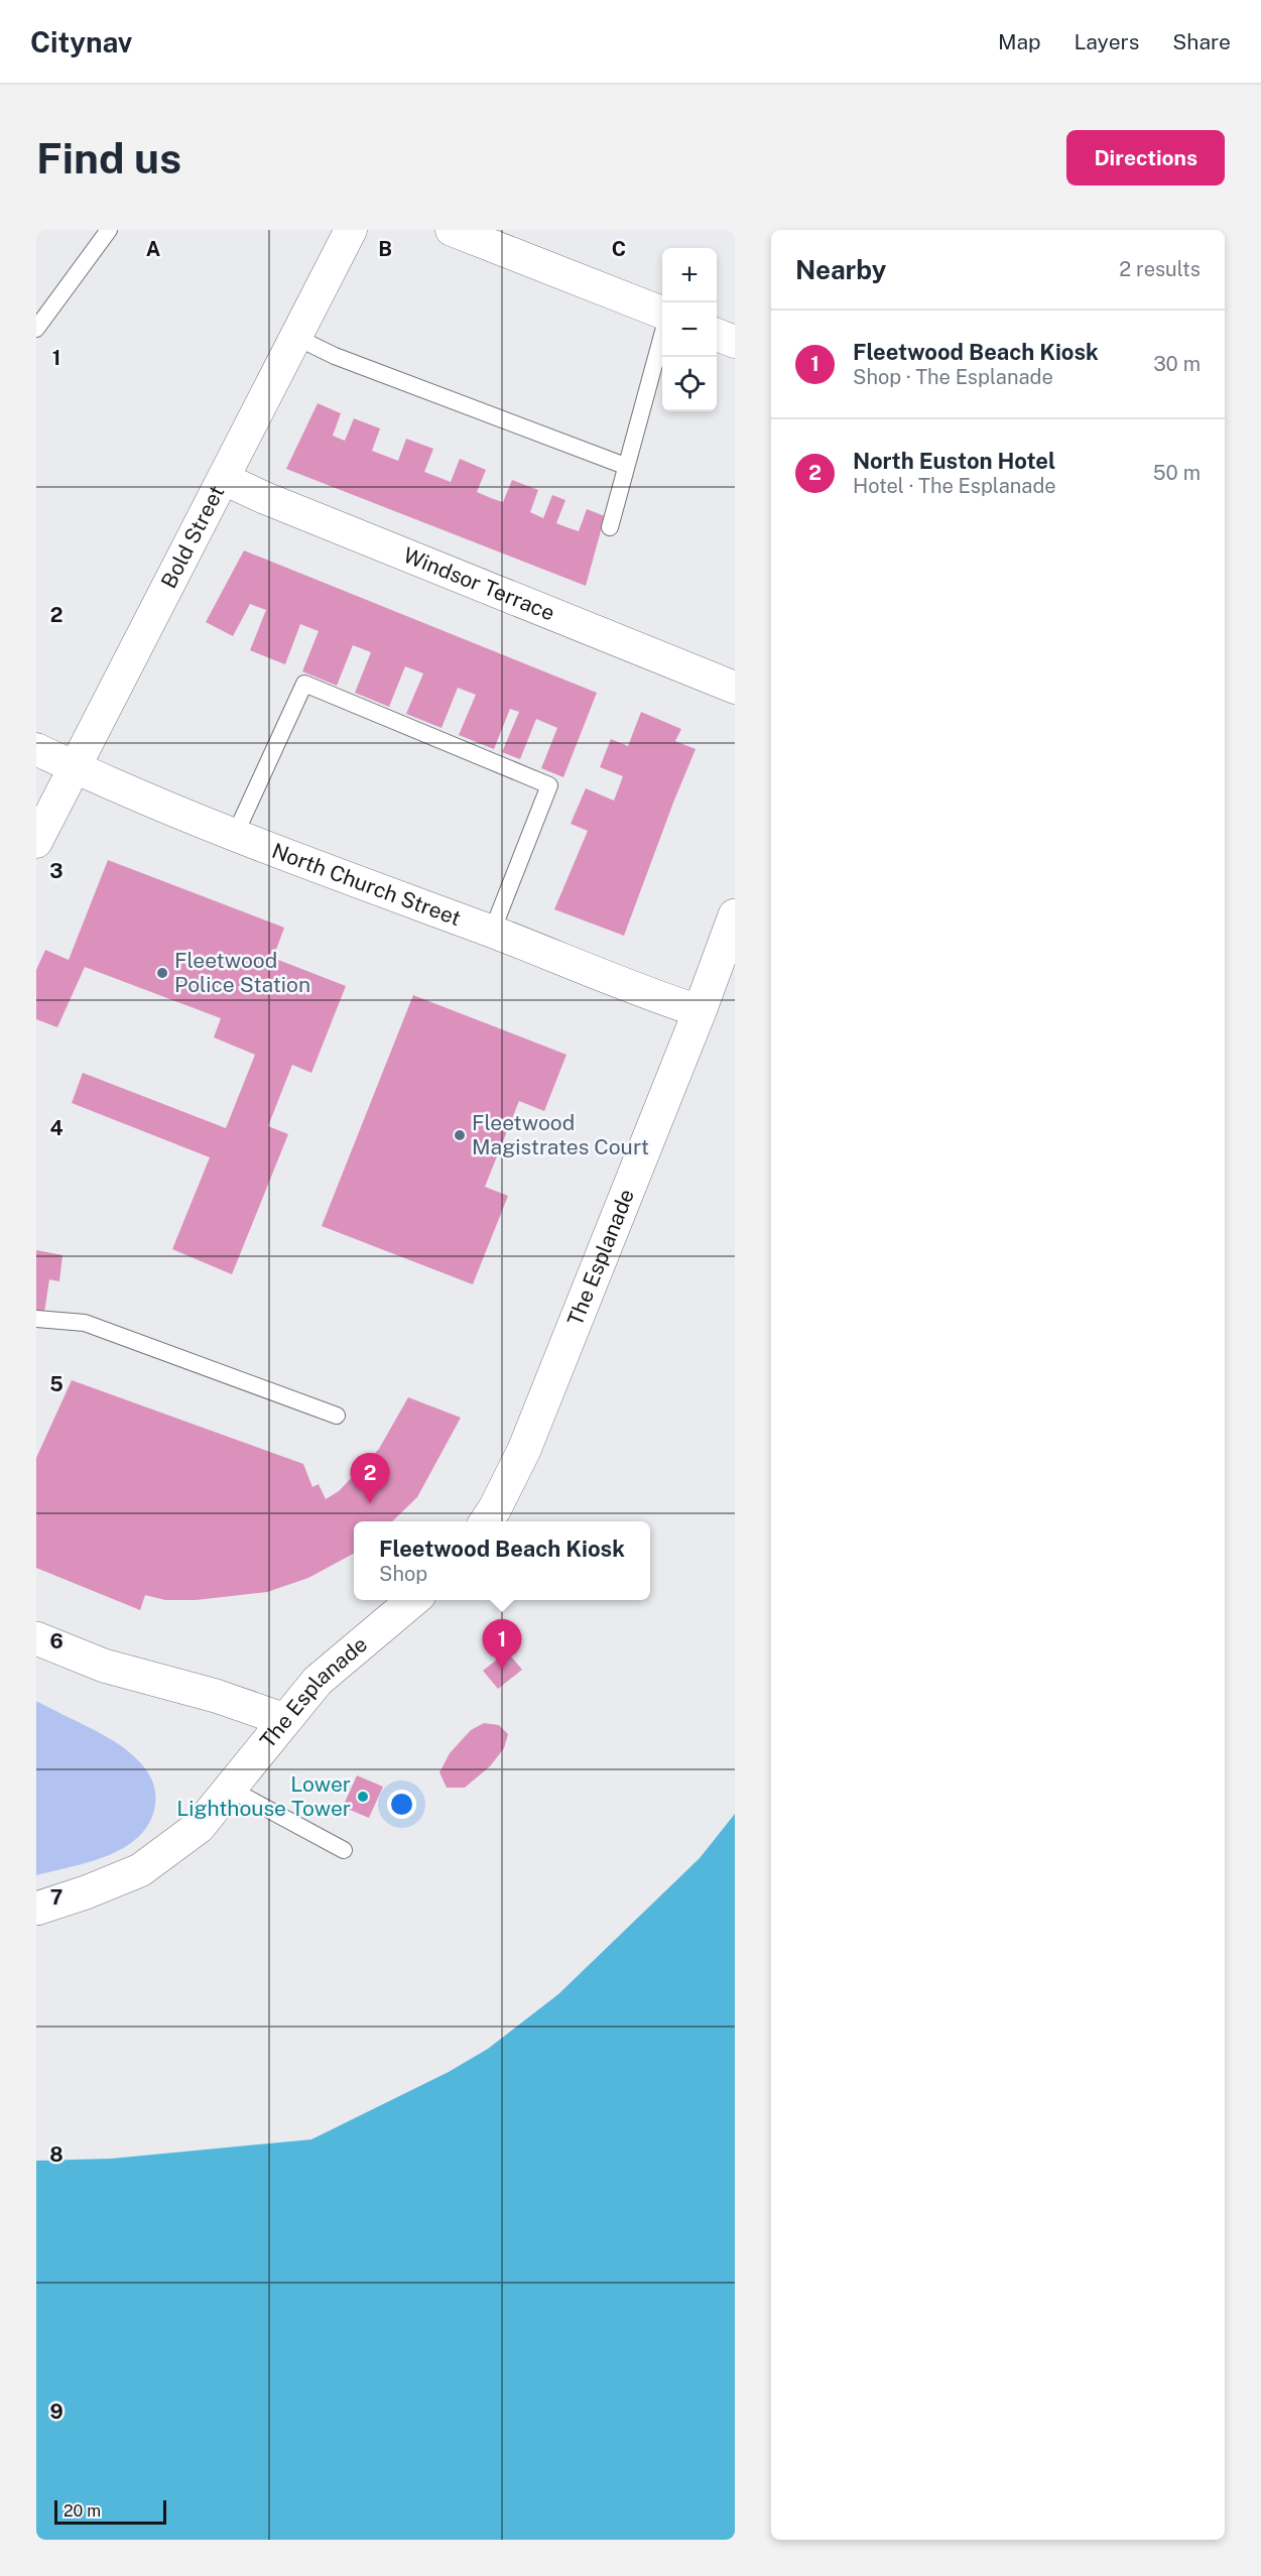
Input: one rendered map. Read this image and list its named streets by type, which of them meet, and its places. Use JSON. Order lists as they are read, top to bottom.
{
  "streets": {
    "street": [
      "Bold Street",
      "Windsor Terrace",
      "North Church Street",
      "The Esplanade"
    ]
  },
  "crossings": [
    ["Bold Street", "Windsor Terrace"],
    ["Bold Street", "North Church Street"],
    ["North Church Street", "The Esplanade"]
  ],
  "places": ["Fleetwood Police Station", "Fleetwood Magistrates Court", "Lower Lighthouse Tower"],
  "scale_bar": "20 m",
  "page": {
    "header": "Citynav",
    "nav": ["Map", "Layers", "Share"],
    "buttons": "Directions",
    "title": "Find us",
    "heading": ["Nearby", "2 results"],
    "map_buttons": ["+", "−"],
    "list": [
      {
        "mark": "1",
        "name": "Fleetwood Beach Kiosk",
        "note": "Shop · The Esplanade",
        "value": "30 m"
      },
      {
        "mark": "2",
        "name": "North Euston Hotel",
        "note": "Hotel · The Esplanade",
        "value": "50 m"
      }
    ],
    "pins": ["2", "1"],
    "popup": ["Fleetwood Beach Kiosk", "Shop"],
    "scale": "20 m"
  },
  "grid": {
    "columns": ["A", "B", "C"],
    "rows": [
      "1",
      "2",
      "3",
      "4",
      "5",
      "6",
      "7",
      "8",
      "9"
    ]
  }
}
